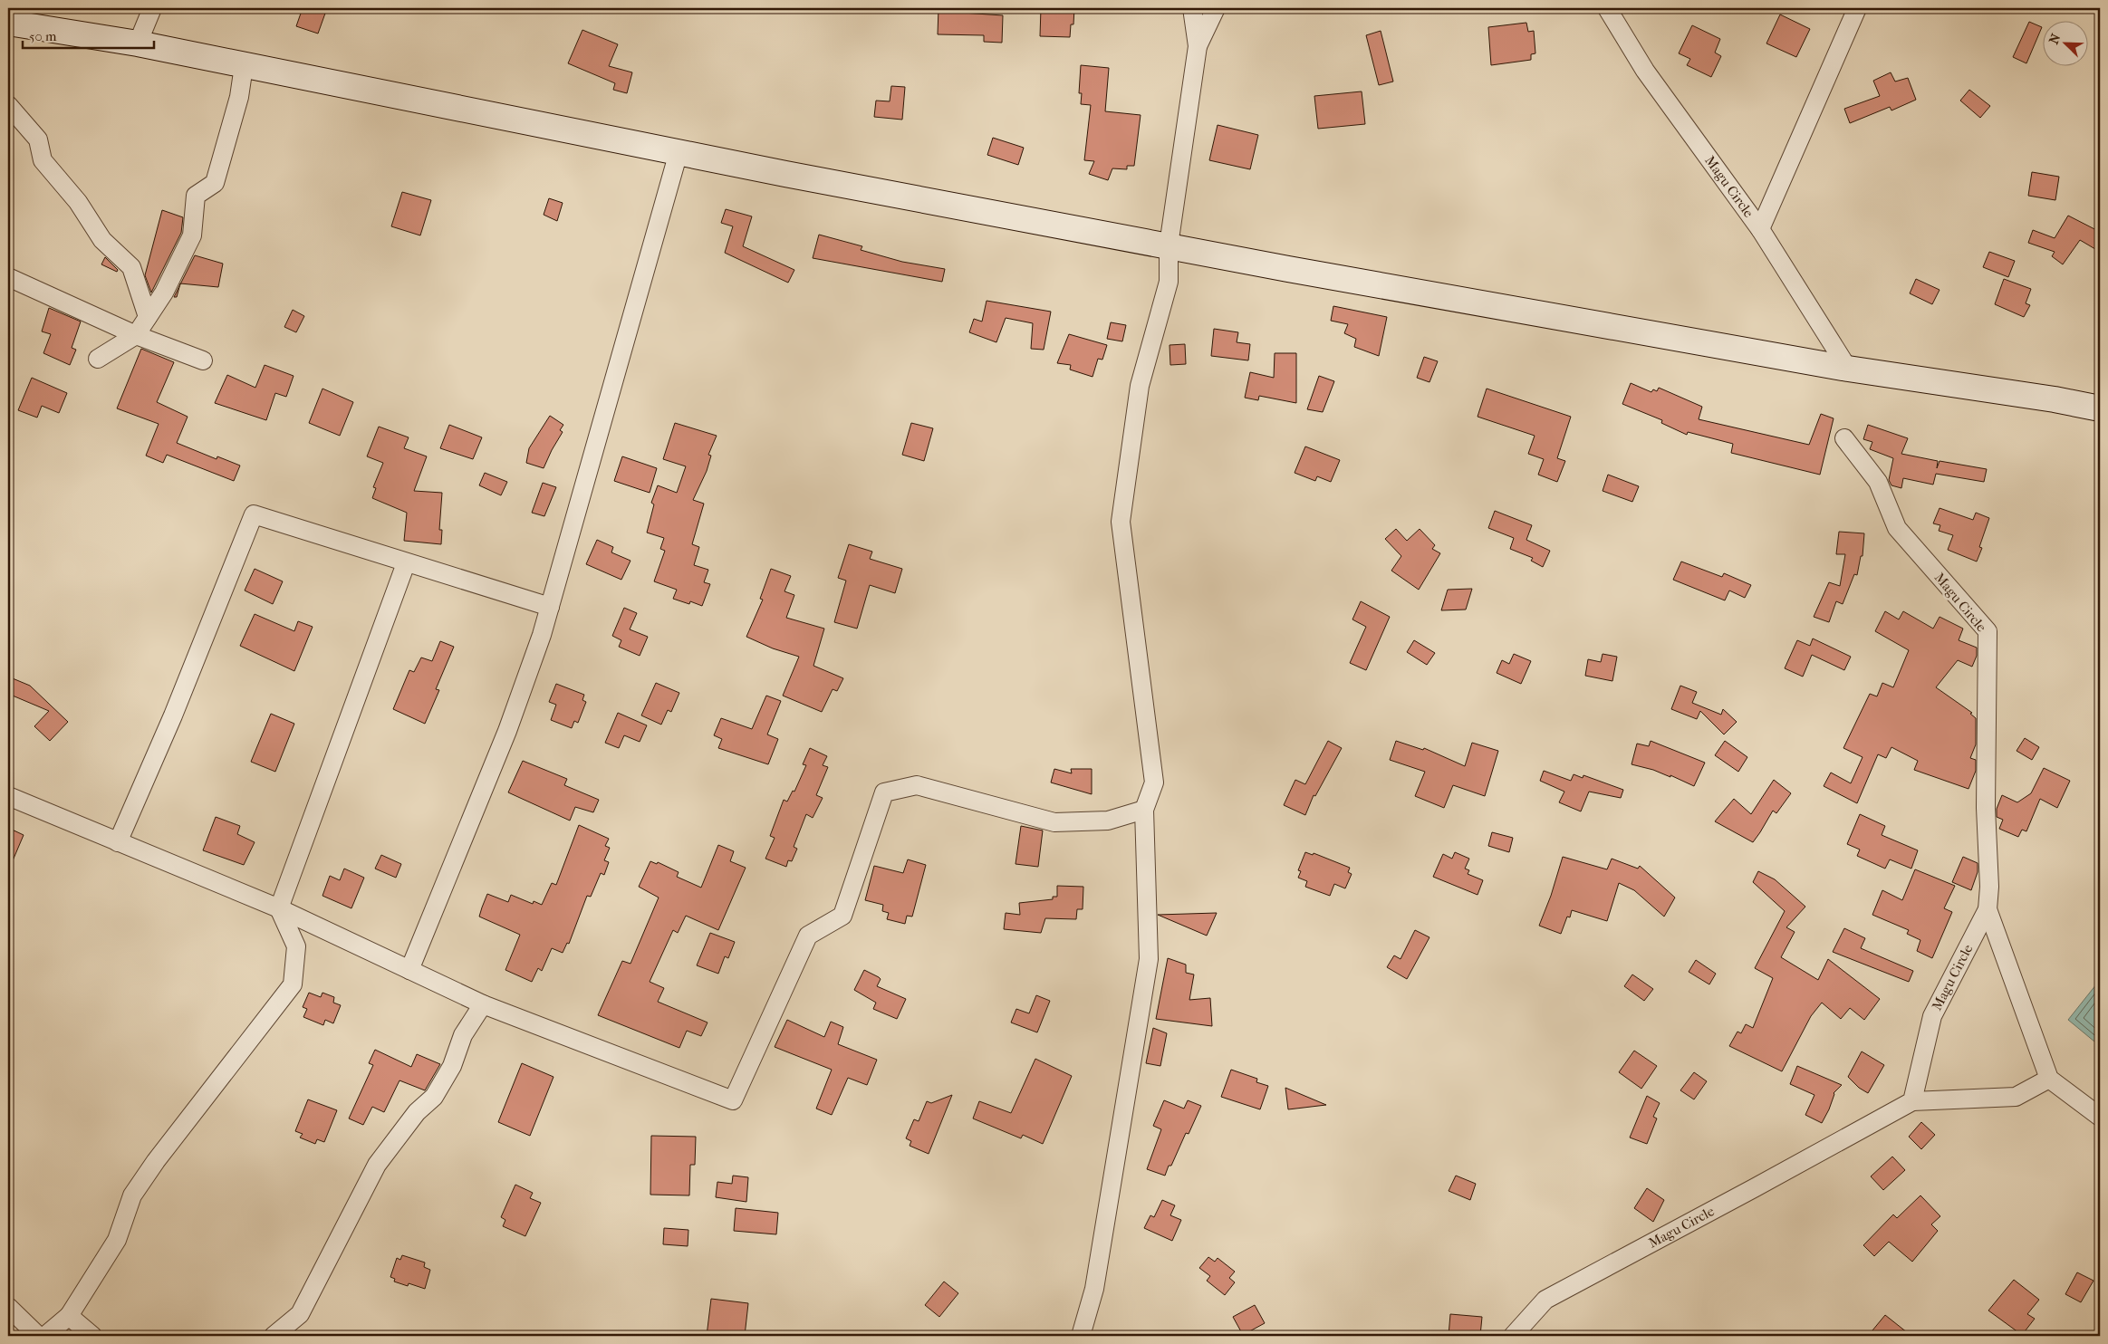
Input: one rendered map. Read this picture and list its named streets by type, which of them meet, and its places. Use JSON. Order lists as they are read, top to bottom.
{
  "streets": {
    "street": ["Magu Circle"]
  },
  "scale_bar": "50 m",
  "north": "top left"
}
